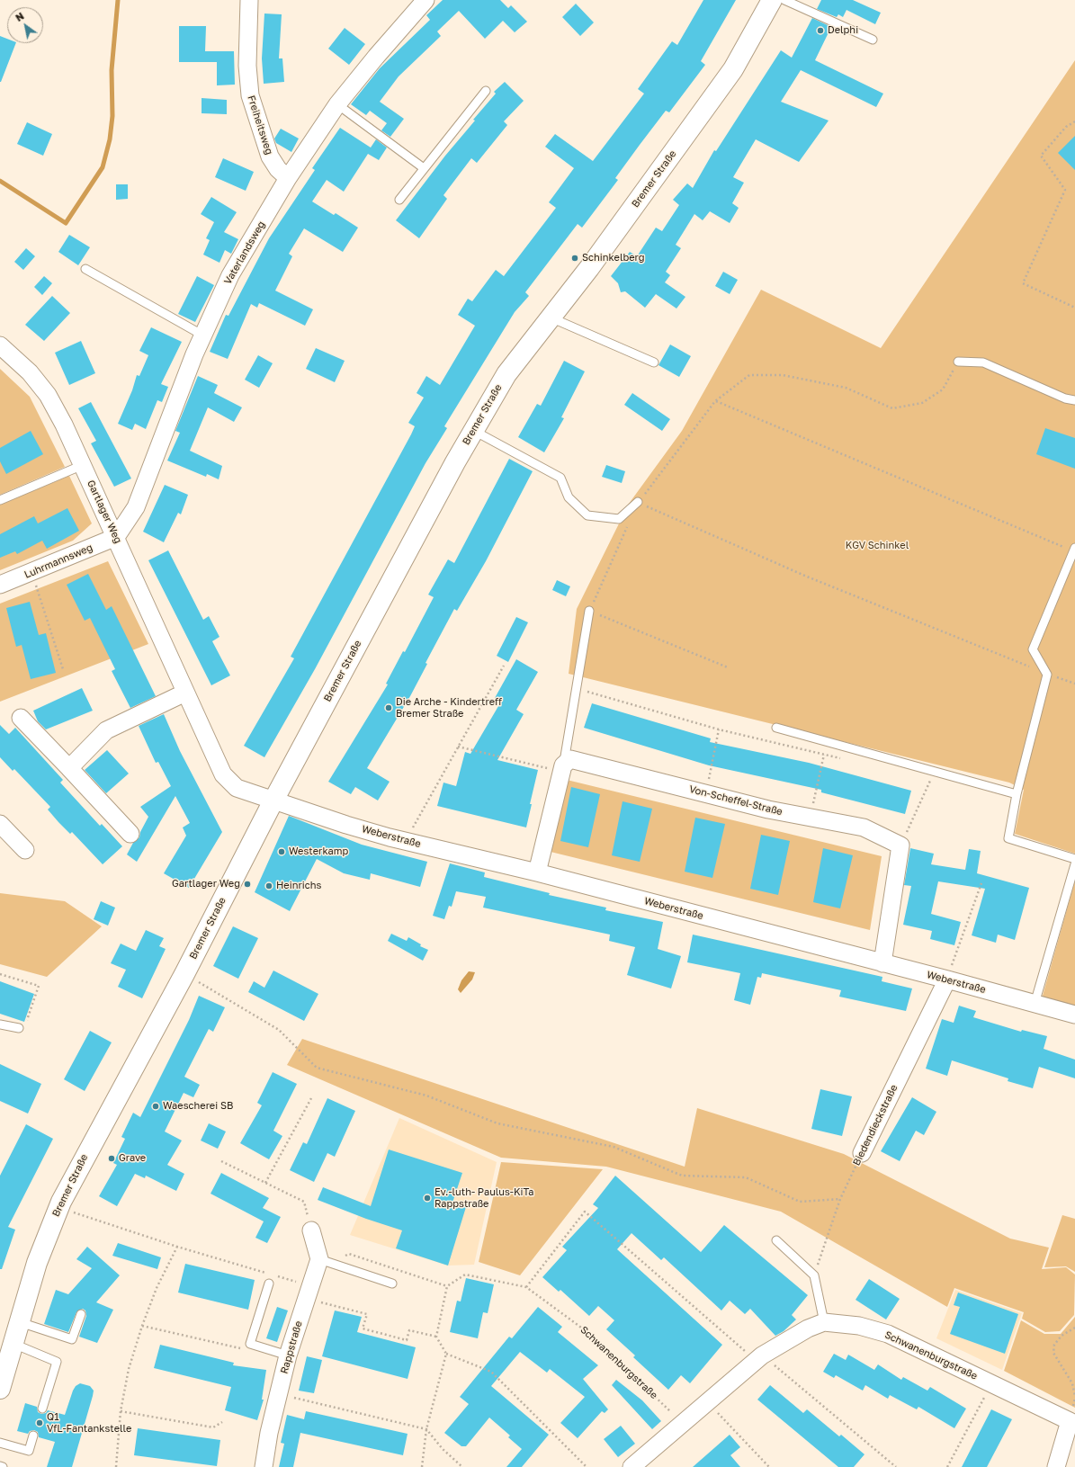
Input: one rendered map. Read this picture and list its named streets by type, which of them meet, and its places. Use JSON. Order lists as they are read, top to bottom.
{
  "streets": {
    "main road": ["Bremer Straße"],
    "street": [
      "Freiheitsweg",
      "Vaterlandsweg",
      "Gartlager Weg",
      "Luhrmannsweg",
      "Von-Scheffel-Straße",
      "Weberstraße",
      "Biedendieckstraße",
      "Rappstraße",
      "Schwanenburgstraße"
    ]
  },
  "crossings": [
    ["Freiheitsweg", "Vaterlandsweg"],
    ["Bremer Straße", "Gartlager Weg"],
    ["Bremer Straße", "Weberstraße"],
    ["Vaterlandsweg", "Gartlager Weg"],
    ["Vaterlandsweg", "Luhrmannsweg"],
    ["Gartlager Weg", "Luhrmannsweg"],
    ["Gartlager Weg", "Weberstraße"],
    ["Weberstraße", "Biedendieckstraße"]
  ],
  "parks": ["KGV Schinkel"],
  "places": [
    "Delphi",
    "Schinkelberg",
    "Die Arche - Kindertreff Bremer Straße",
    "Westerkamp",
    "Gartlager Weg",
    "Heinrichs",
    "Waescherei SB",
    "Grave",
    "Ev.-luth- Paulus-KiTa Rappstraße",
    "Q1 VfL-Fantankstelle"
  ],
  "north": "top left"
}
